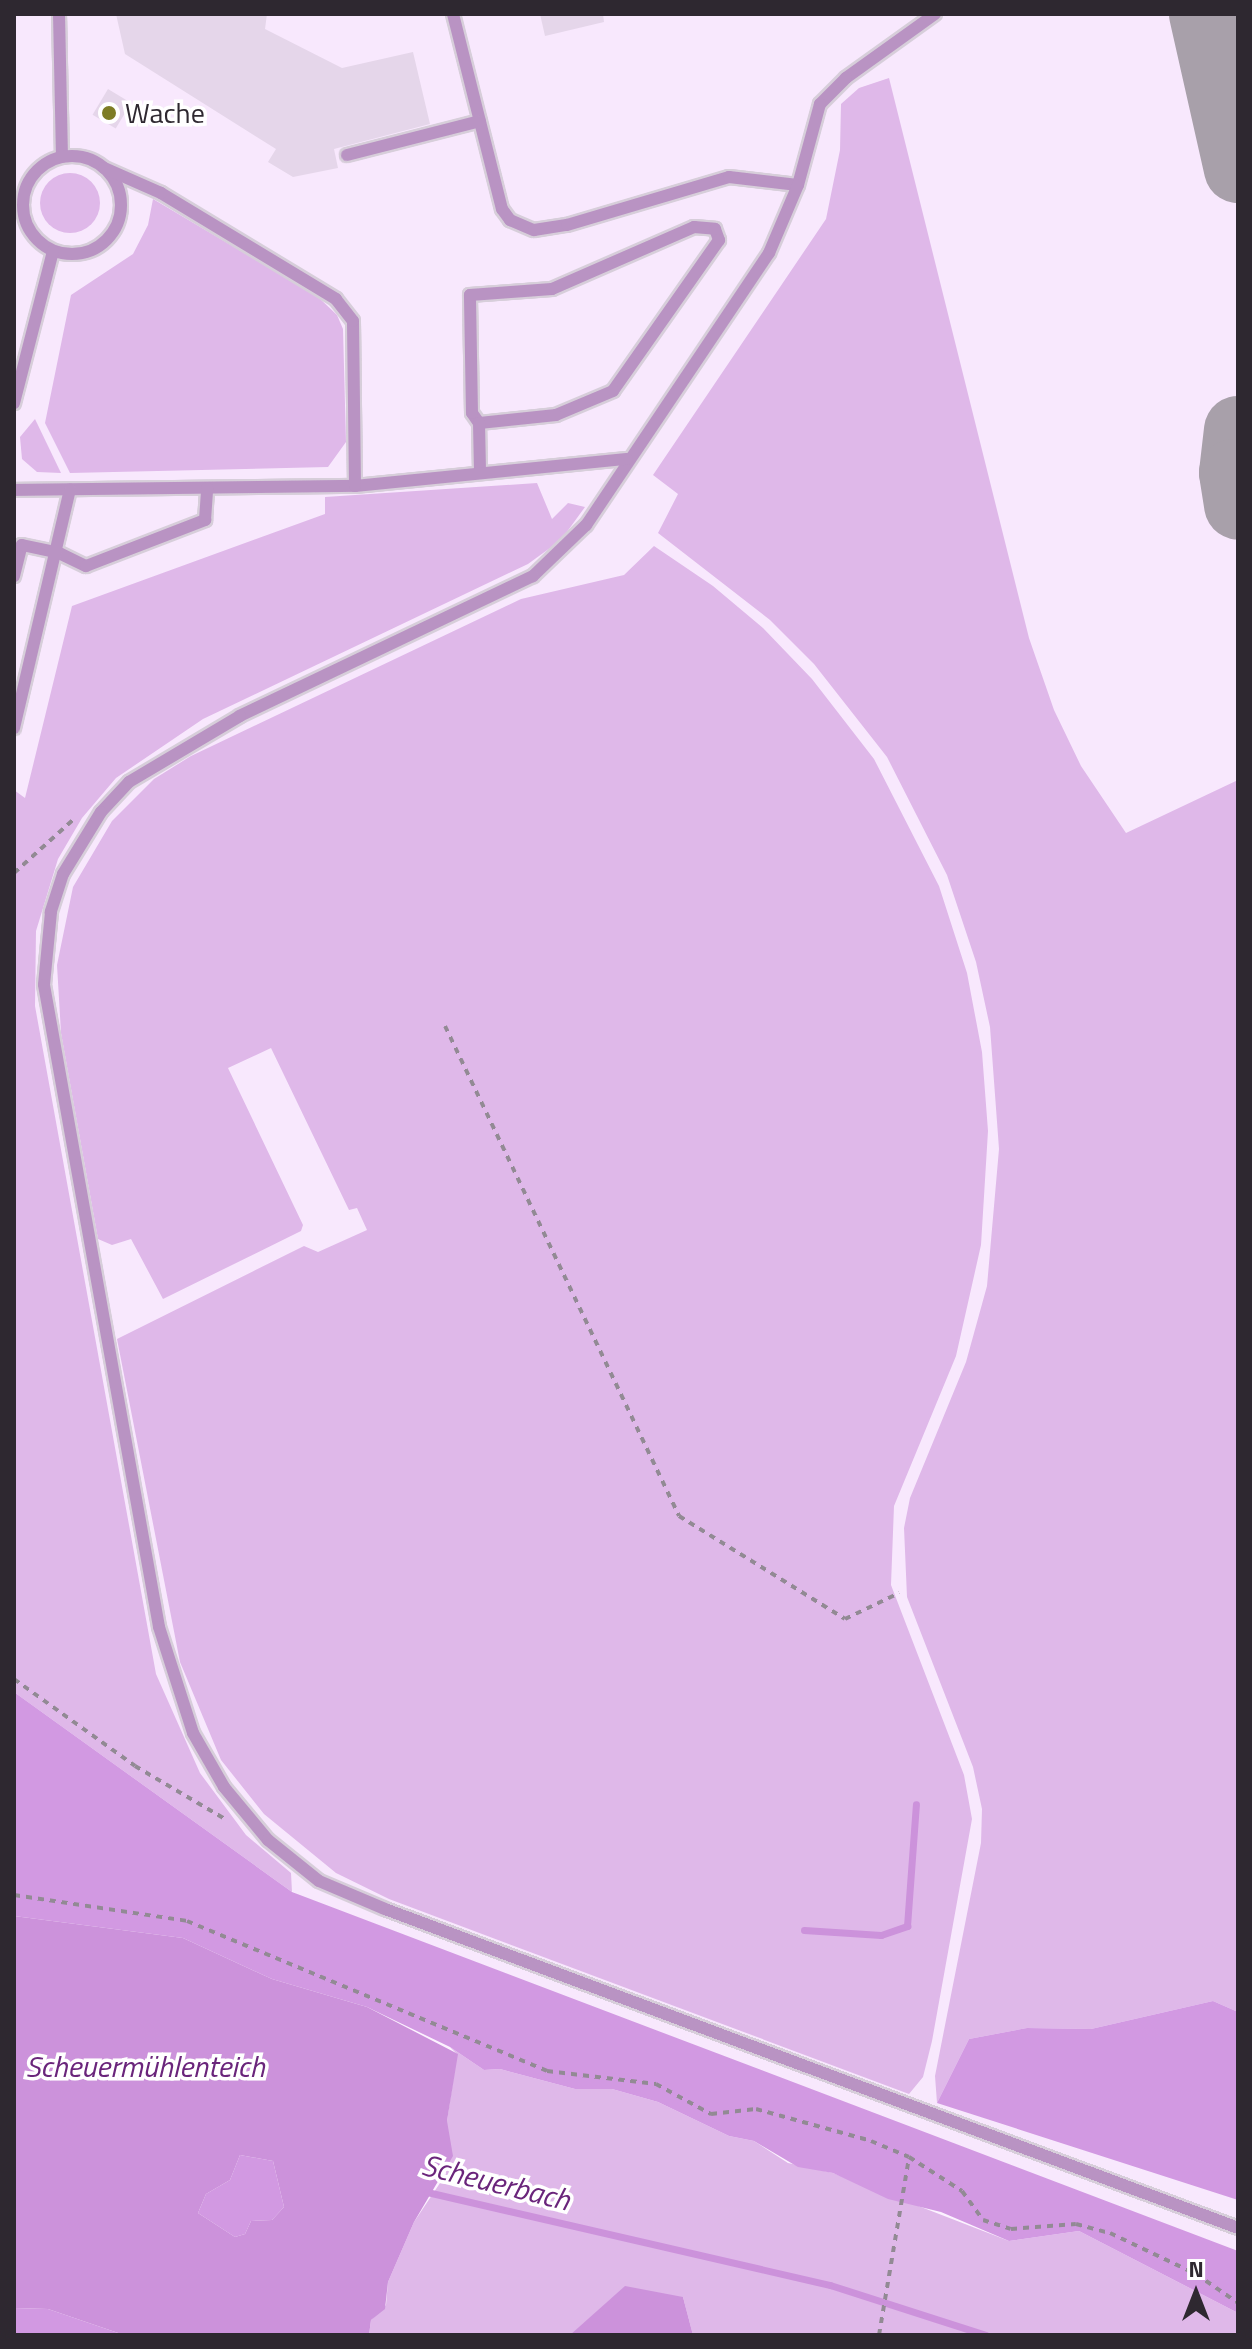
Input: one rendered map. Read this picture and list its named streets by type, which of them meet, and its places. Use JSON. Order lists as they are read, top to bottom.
{
  "water": ["Scheuermühlenteich", "Scheuerbach"],
  "places": ["Wache"],
  "north": "top"
}
